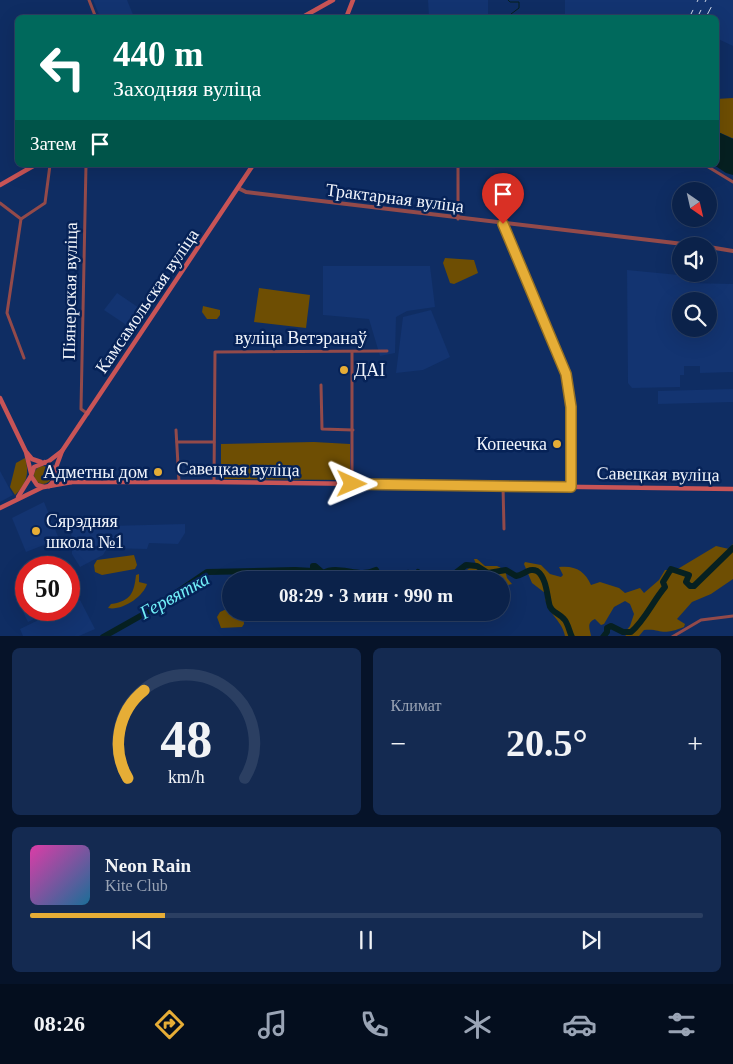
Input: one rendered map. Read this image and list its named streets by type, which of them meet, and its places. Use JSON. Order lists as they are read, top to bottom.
{
  "streets": {
    "main road": ["Камсамольская вуліца", "Савецкая вуліца"],
    "street": ["Трактарная вуліца", "Піянерская вуліца", "вуліца Ветэранаў"]
  },
  "crossings": [
    ["Трактарная вуліца", "Камсамольская вуліца"],
    ["Піянерская вуліца", "Камсамольская вуліца"],
    ["Камсамольская вуліца", "Савецкая вуліца"]
  ],
  "water": ["Гервятка"],
  "places": [
    "ДАІ",
    "Копеечка",
    "Адметны дом",
    "Сярэдняя школа №1"
  ],
  "north": "bottom right",
  "page": {
    "turn": ["440 m", "Заходняя вуліца"],
    "then": "Затем",
    "limit": "50",
    "trip": "08:29 · 3 мин · 990 m",
    "tile": "Климат",
    "heat": ["−", "20.5°", "+"],
    "song": ["Neon Rain", "Kite Club"],
    "tabs": "08:26",
    "gauge": ["48", "km/h"]
  }
}
